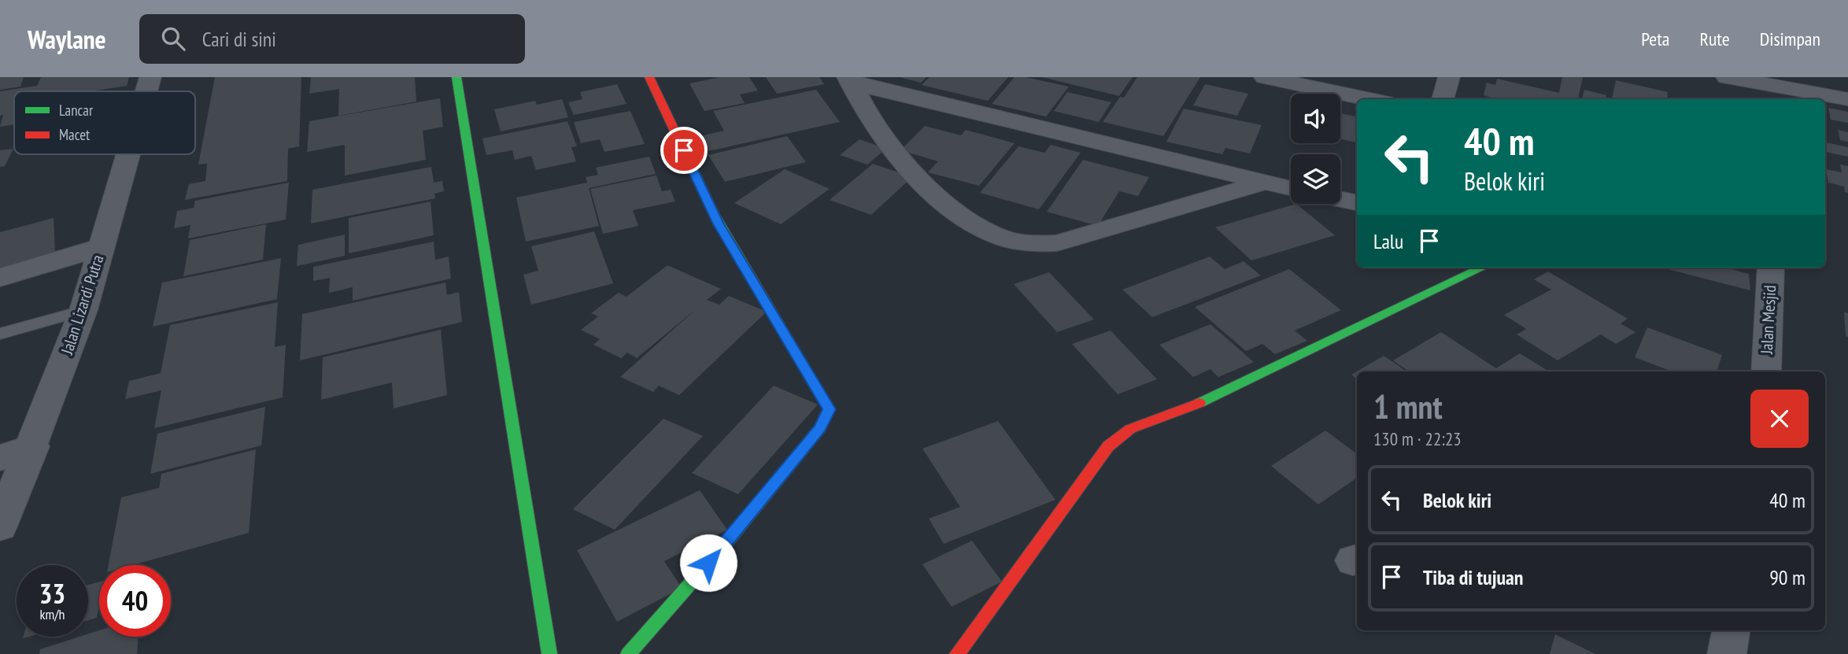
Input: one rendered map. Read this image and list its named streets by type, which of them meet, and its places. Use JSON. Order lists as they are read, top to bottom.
{
  "streets": {
    "street": ["Jalan Lizardi Putra", "Jalan Mesjid"]
  },
  "legend": ["Lancar", "Macet"],
  "page": {
    "header": "Waylane",
    "search": "Cari di sini",
    "nav": ["Peta", "Rute", "Disimpan"],
    "turn": ["40 m", "Belok kiri"],
    "then": "Lalu",
    "heading": ["1 mnt", "130 m · 22:23"],
    "list": [
      {
        "name": "Belok kiri",
        "value": "40 m"
      },
      {
        "name": "Tiba di tujuan",
        "value": "90 m"
      }
    ],
    "speed": "33 km/h",
    "limit": "40"
  }
}
